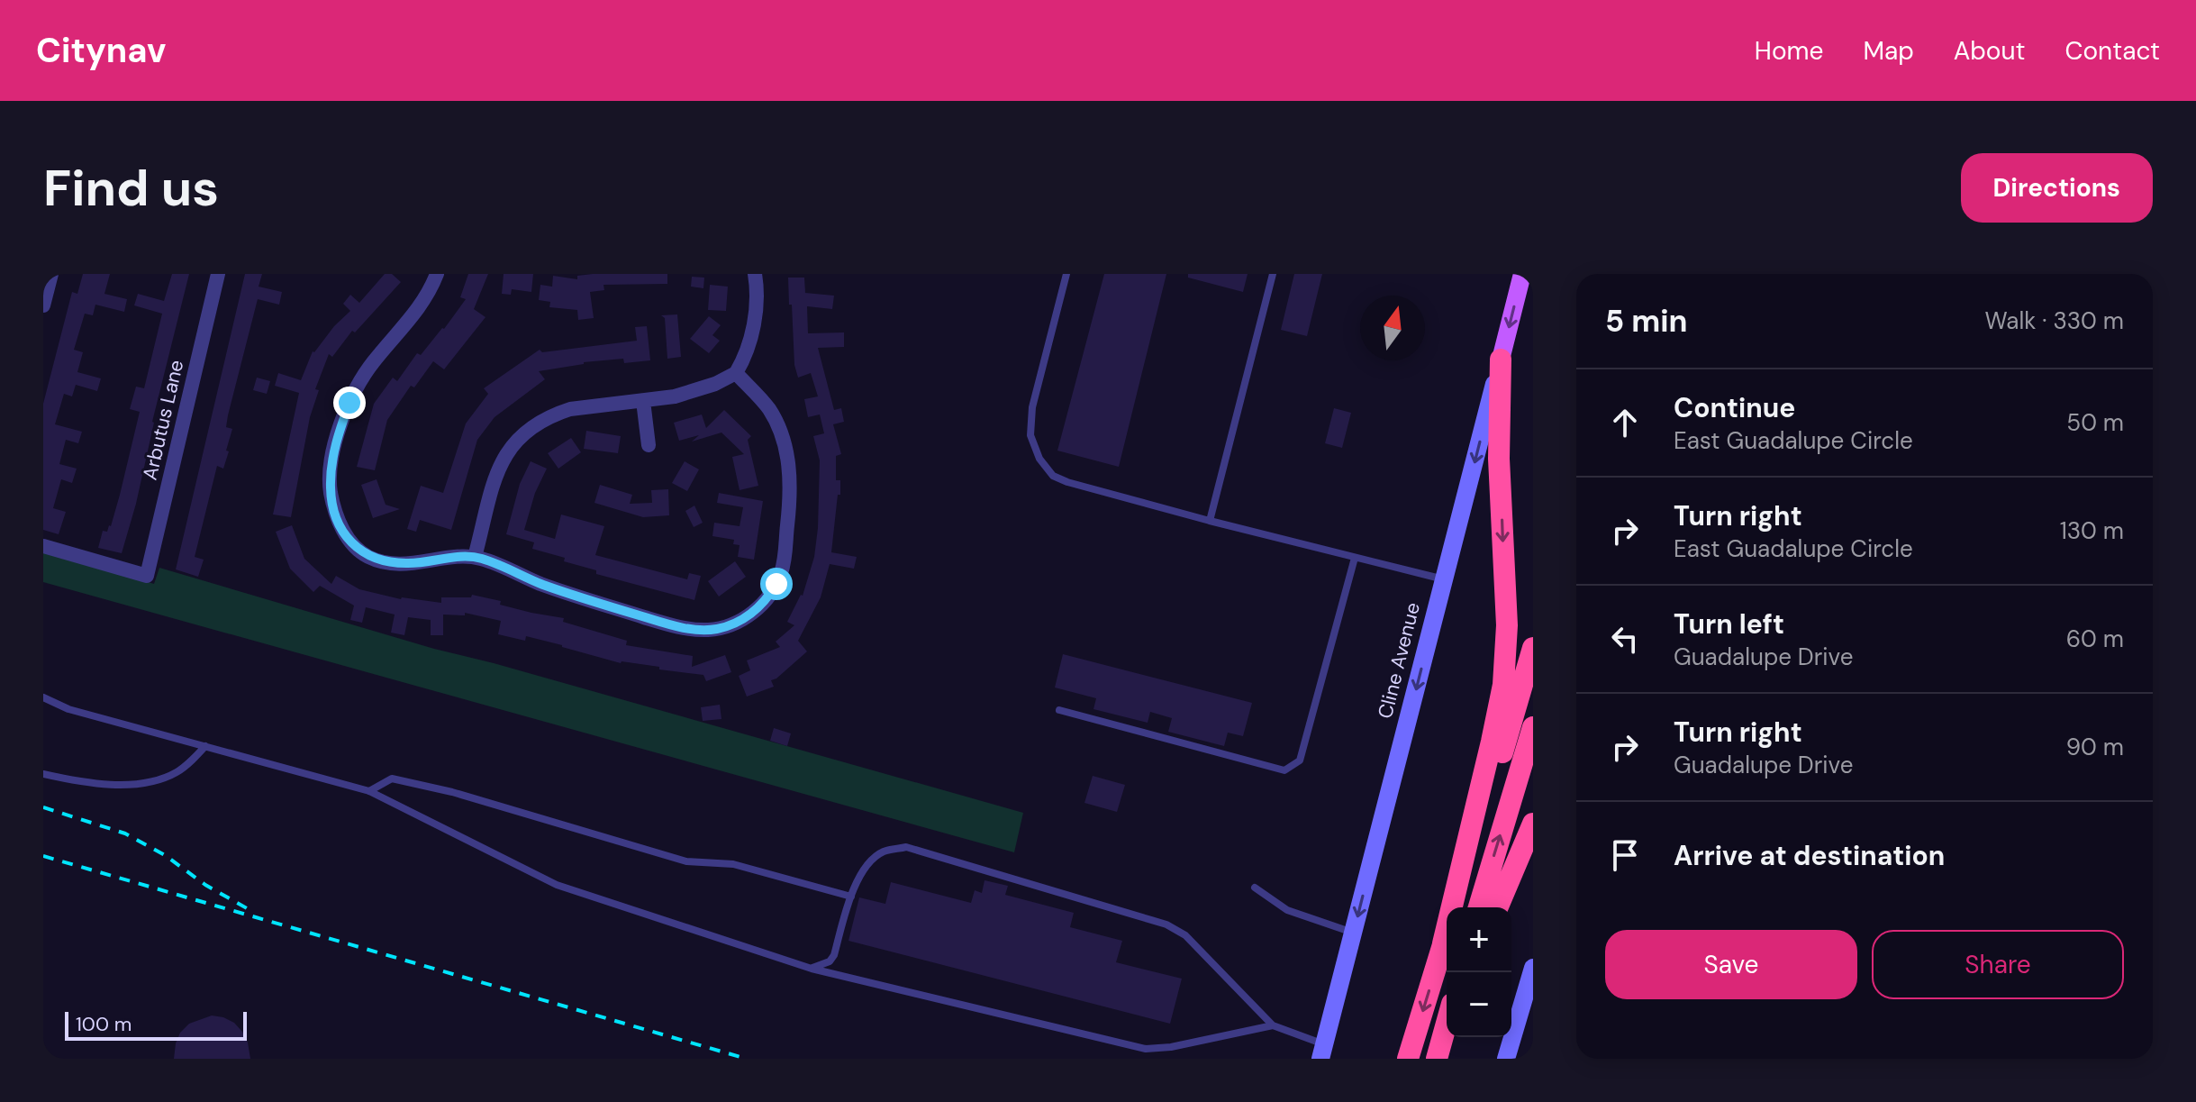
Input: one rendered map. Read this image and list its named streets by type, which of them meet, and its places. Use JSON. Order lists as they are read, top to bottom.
{
  "streets": {
    "main road": ["Cline Avenue"],
    "street": ["Arbutus Lane"]
  },
  "one_way": ["Cline Avenue"],
  "scale_bar": "100 m",
  "north": "top",
  "page": {
    "header": "Citynav",
    "nav": [
      "Home",
      "Map",
      "About",
      "Contact"
    ],
    "buttons": [
      "Directions",
      ["Save", "Share"]
    ],
    "title": "Find us",
    "heading": ["5 min", "Walk · 330 m"],
    "list": [
      ["Continue", "East Guadalupe Circle", "50 m"],
      ["Turn right", "East Guadalupe Circle", "130 m"],
      ["Turn left", "Guadalupe Drive", "60 m"],
      ["Turn right", "Guadalupe Drive", "90 m"],
      "Arrive at destination"
    ],
    "map_buttons": ["+", "−"],
    "scale": "100 m"
  }
}
